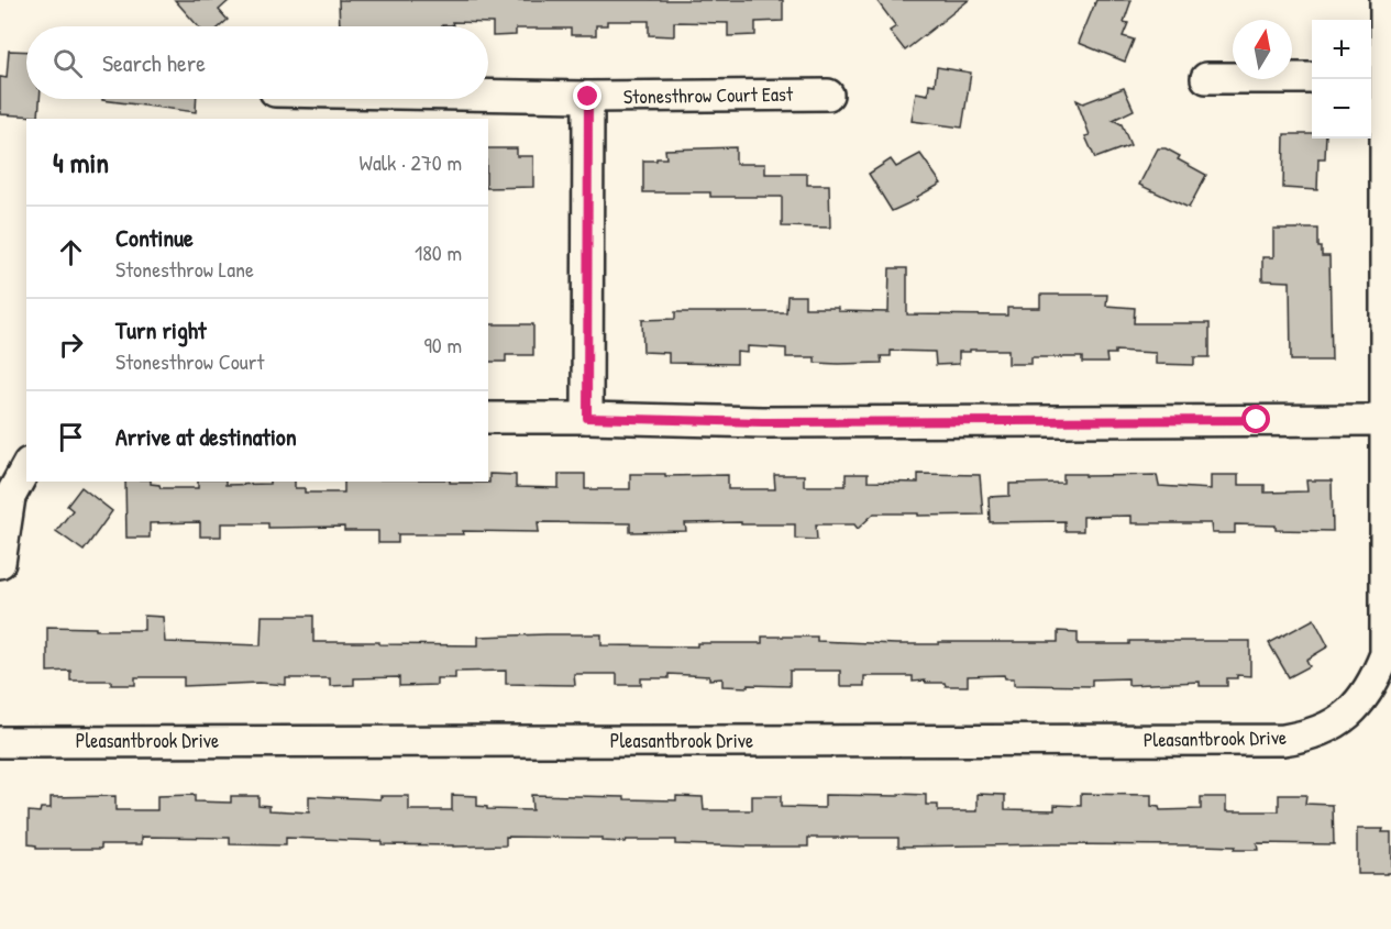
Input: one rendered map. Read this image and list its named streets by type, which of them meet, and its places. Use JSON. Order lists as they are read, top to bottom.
{
  "streets": {
    "street": ["Stonesthrow Court East", "Pleasantbrook Drive"]
  },
  "north": "top",
  "page": {
    "map_buttons": ["+", "−"],
    "search": "Search here",
    "heading": ["4 min", "Walk · 270 m"],
    "list": [
      ["Continue", "Stonesthrow Lane", "180 m"],
      ["Turn right", "Stonesthrow Court", "90 m"],
      "Arrive at destination"
    ]
  }
}
